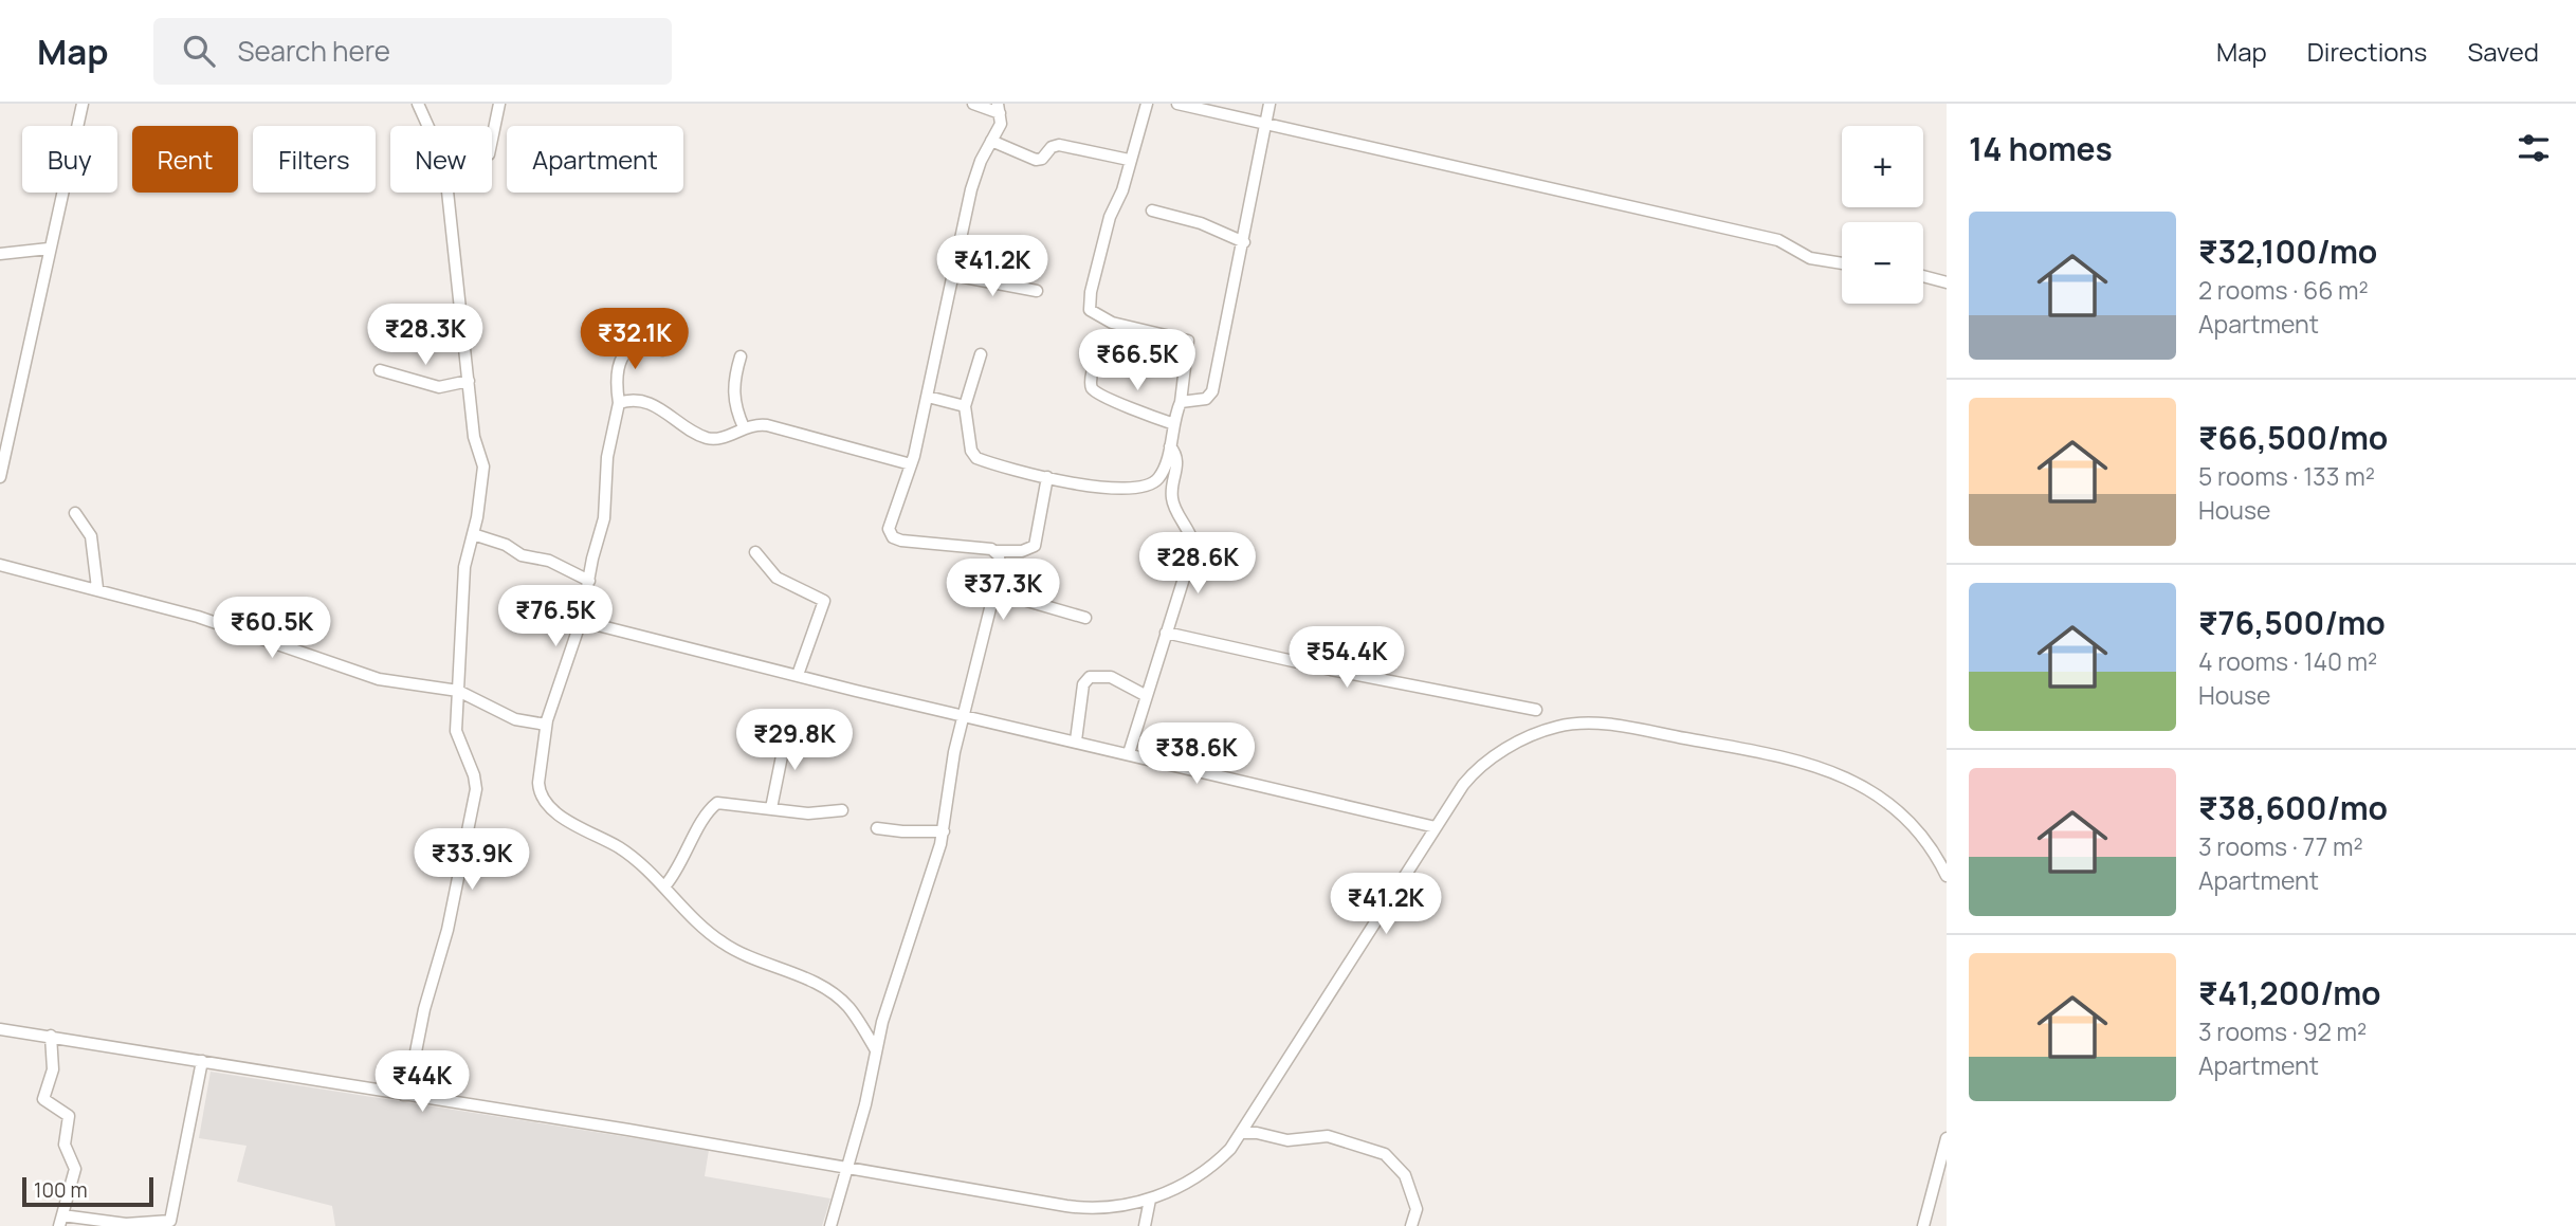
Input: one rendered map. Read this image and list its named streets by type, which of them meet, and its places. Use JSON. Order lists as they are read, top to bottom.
{
  "scale_bar": "100 m",
  "page": {
    "header": "Map",
    "search": "Search here",
    "nav": ["Map", "Directions", "Saved"],
    "heading": "14 homes",
    "map_buttons": ["+", "−"],
    "chip": [
      "Buy",
      "Rent",
      "Filters",
      "New",
      "Apartment"
    ],
    "list": [
      {
        "name": "₹32,100/mo",
        "note": "2 rooms · 66 m² · Apartment"
      },
      {
        "name": "₹66,500/mo",
        "note": "5 rooms · 133 m² · House"
      },
      {
        "name": "₹76,500/mo",
        "note": "4 rooms · 140 m² · House"
      },
      {
        "name": "₹38,600/mo",
        "note": "3 rooms · 77 m² · Apartment"
      },
      {
        "name": "₹41,200/mo",
        "note": "3 rooms · 92 m² · Apartment"
      }
    ],
    "price": [
      "₹41.2K",
      "₹28.3K",
      "₹32.1K",
      "₹66.5K",
      "₹28.6K",
      "₹37.3K",
      "₹76.5K",
      "₹60.5K",
      "₹54.4K",
      "₹29.8K",
      "₹38.6K",
      "₹33.9K",
      "₹41.2K",
      "₹44K"
    ],
    "scale": "100 m"
  }
}
